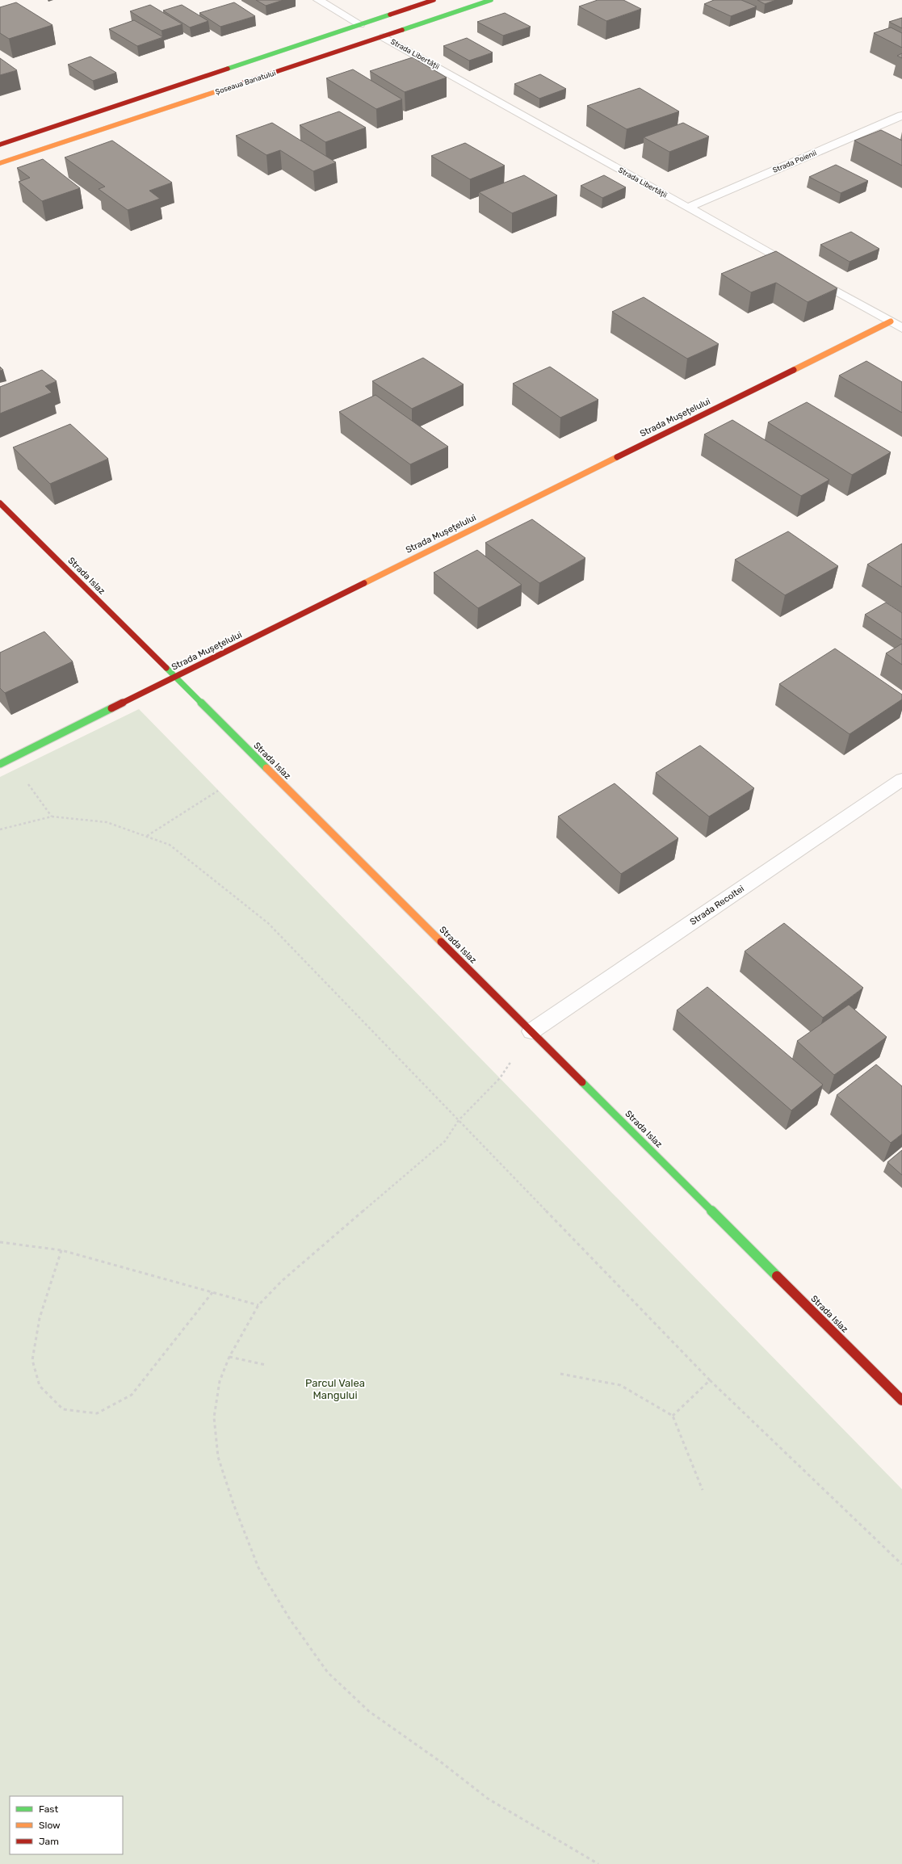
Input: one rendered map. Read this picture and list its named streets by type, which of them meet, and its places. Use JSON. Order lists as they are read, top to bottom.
{
  "streets": {
    "street": [
      "Strada Libertății",
      "Șoseaua Banatului",
      "Strada Poienii",
      "Strada Mușețelului",
      "Strada Islaz",
      "Strada Recoltei"
    ]
  },
  "crossings": [
    ["Strada Libertății", "Șoseaua Banatului"],
    ["Strada Libertății", "Strada Poienii"],
    ["Strada Libertății", "Strada Mușețelului"],
    ["Strada Mușețelului", "Strada Islaz"],
    ["Strada Islaz", "Strada Recoltei"]
  ],
  "parks": ["Parcul Valea Mangului"],
  "legend": ["Fast", "Slow", "Jam"]
}
